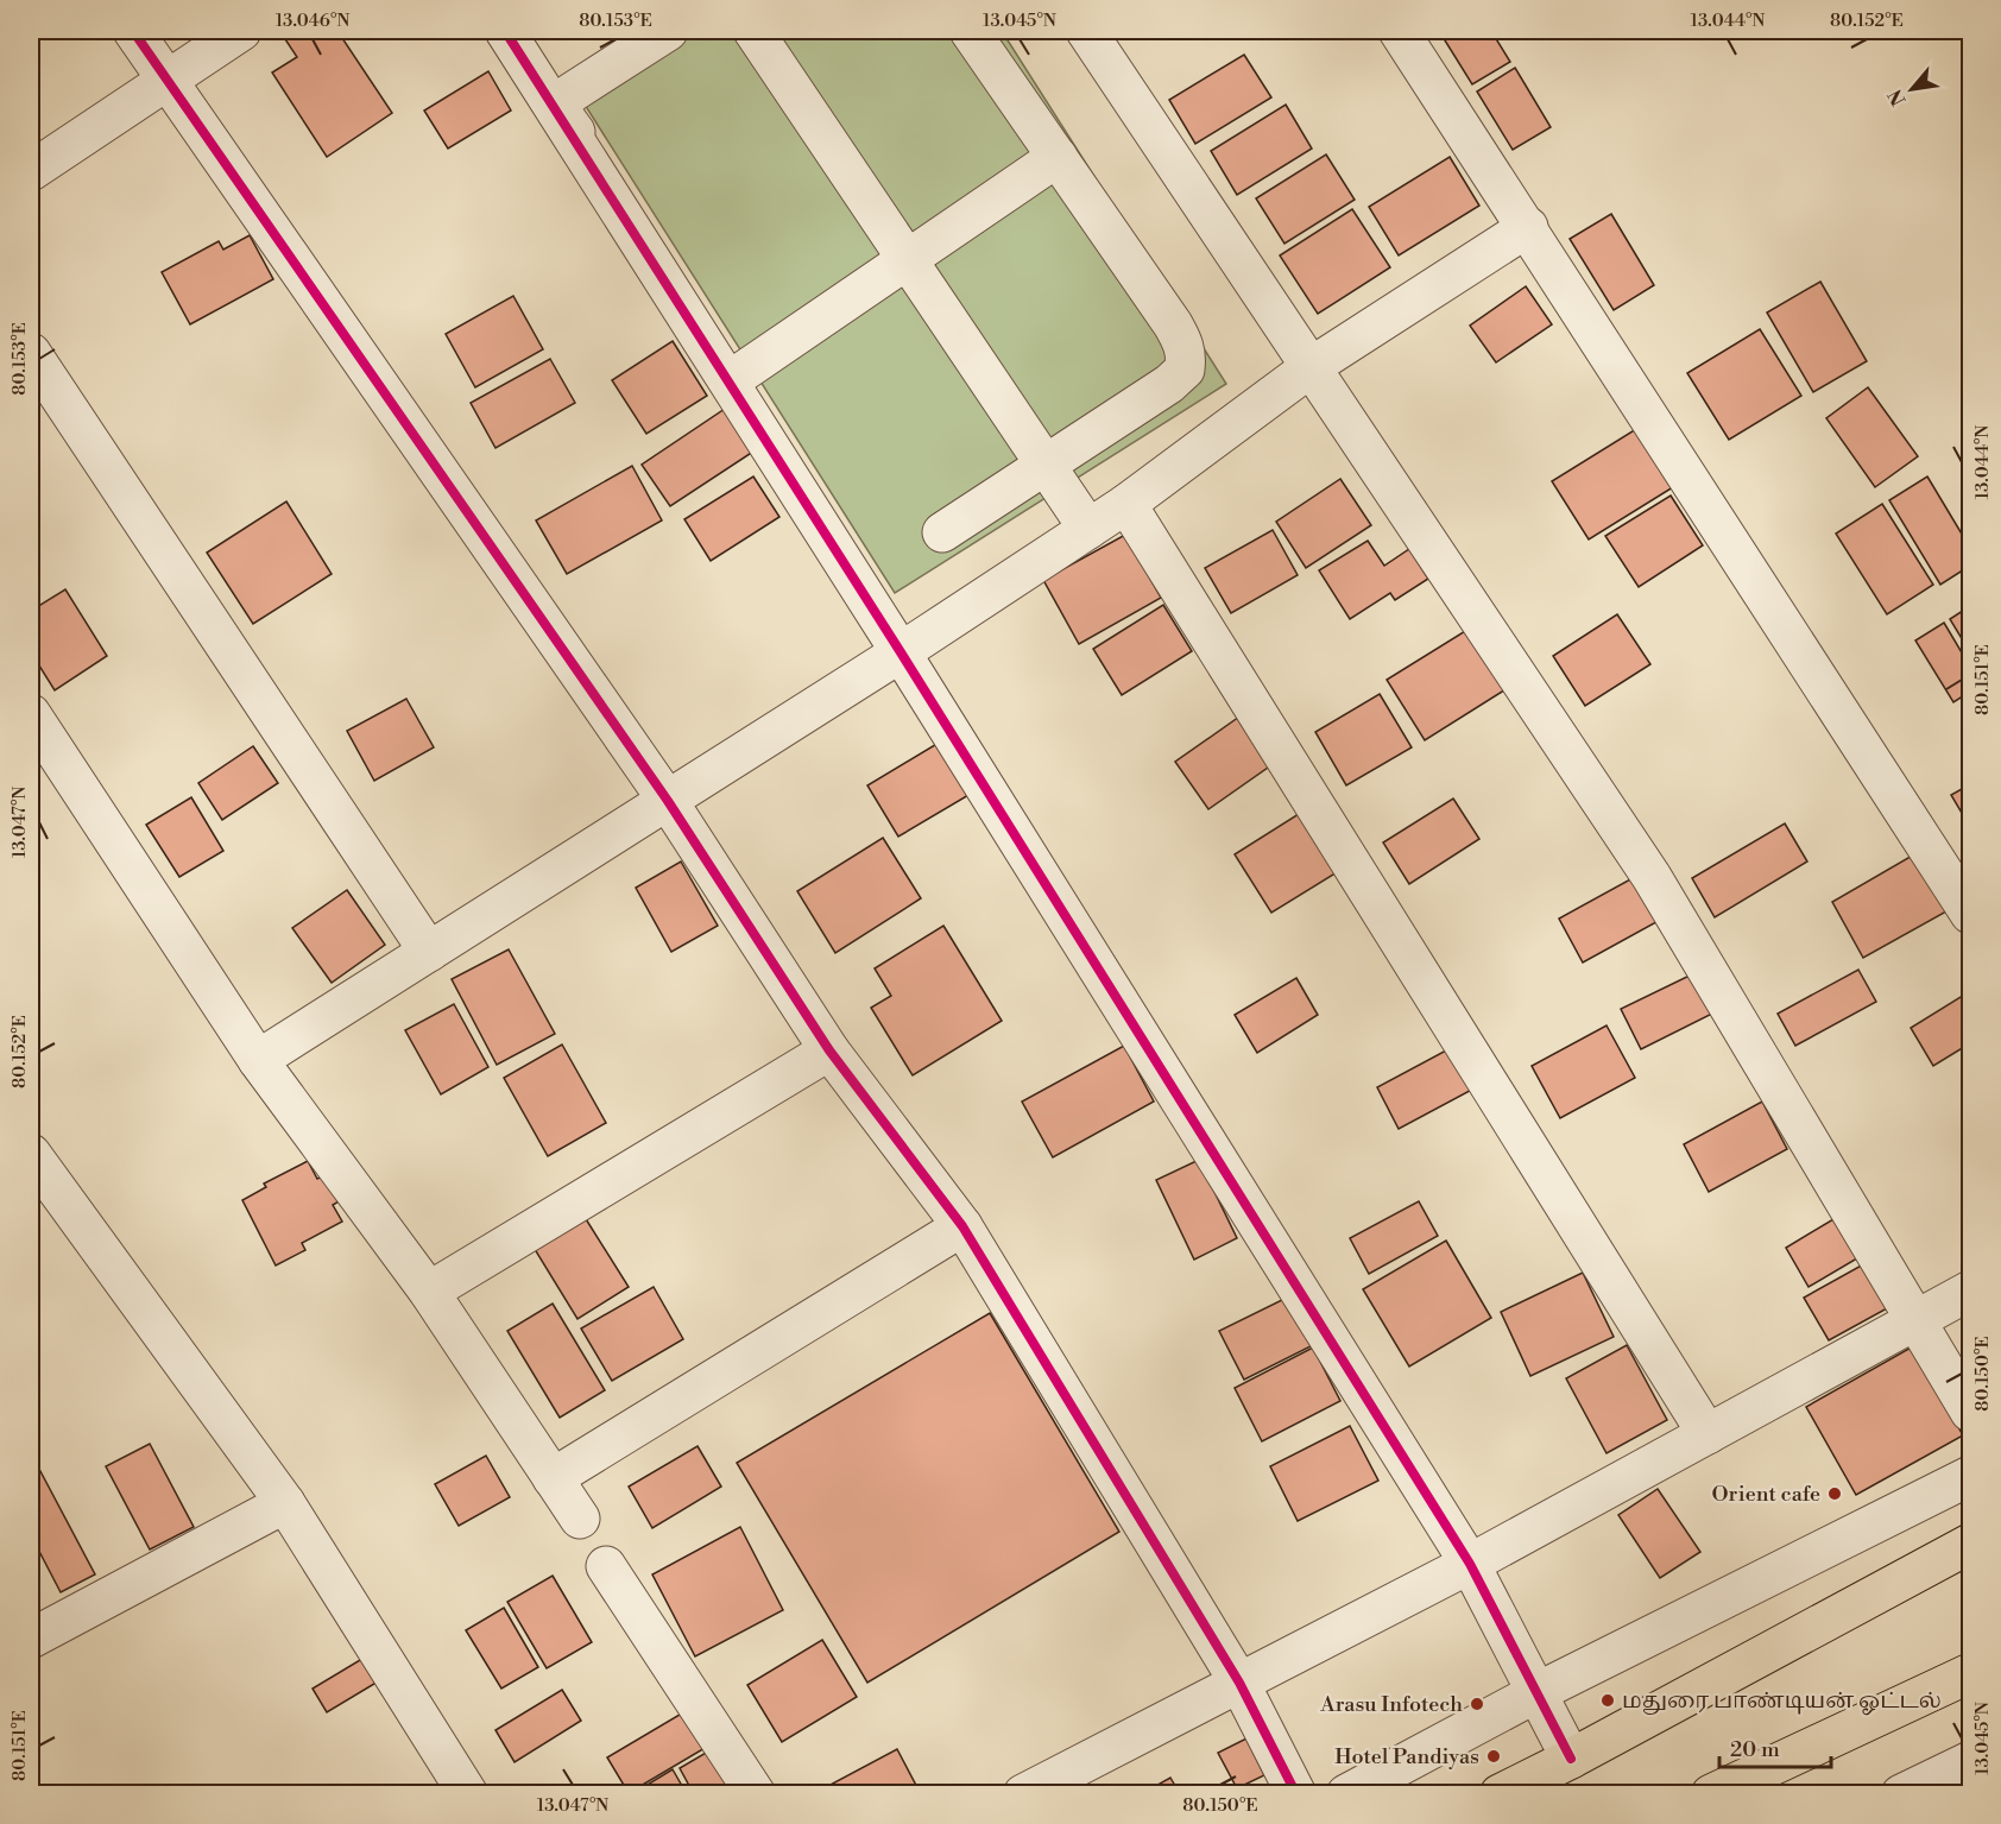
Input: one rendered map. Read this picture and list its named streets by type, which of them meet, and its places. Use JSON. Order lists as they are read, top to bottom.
{
  "places": [
    "Orient cafe",
    "மதுரை பாண்டியன் ஓட்டல்",
    "Arasu Infotech",
    "Hotel Pandiyas"
  ],
  "scale_bar": "20 m",
  "north": "bottom left",
  "coordinates": [
    "13.046°N",
    "80.153°E",
    "13.045°N",
    "13.044°N",
    "80.152°E",
    "80.151°E",
    "13.047°N",
    "80.150°E"
  ]
}
